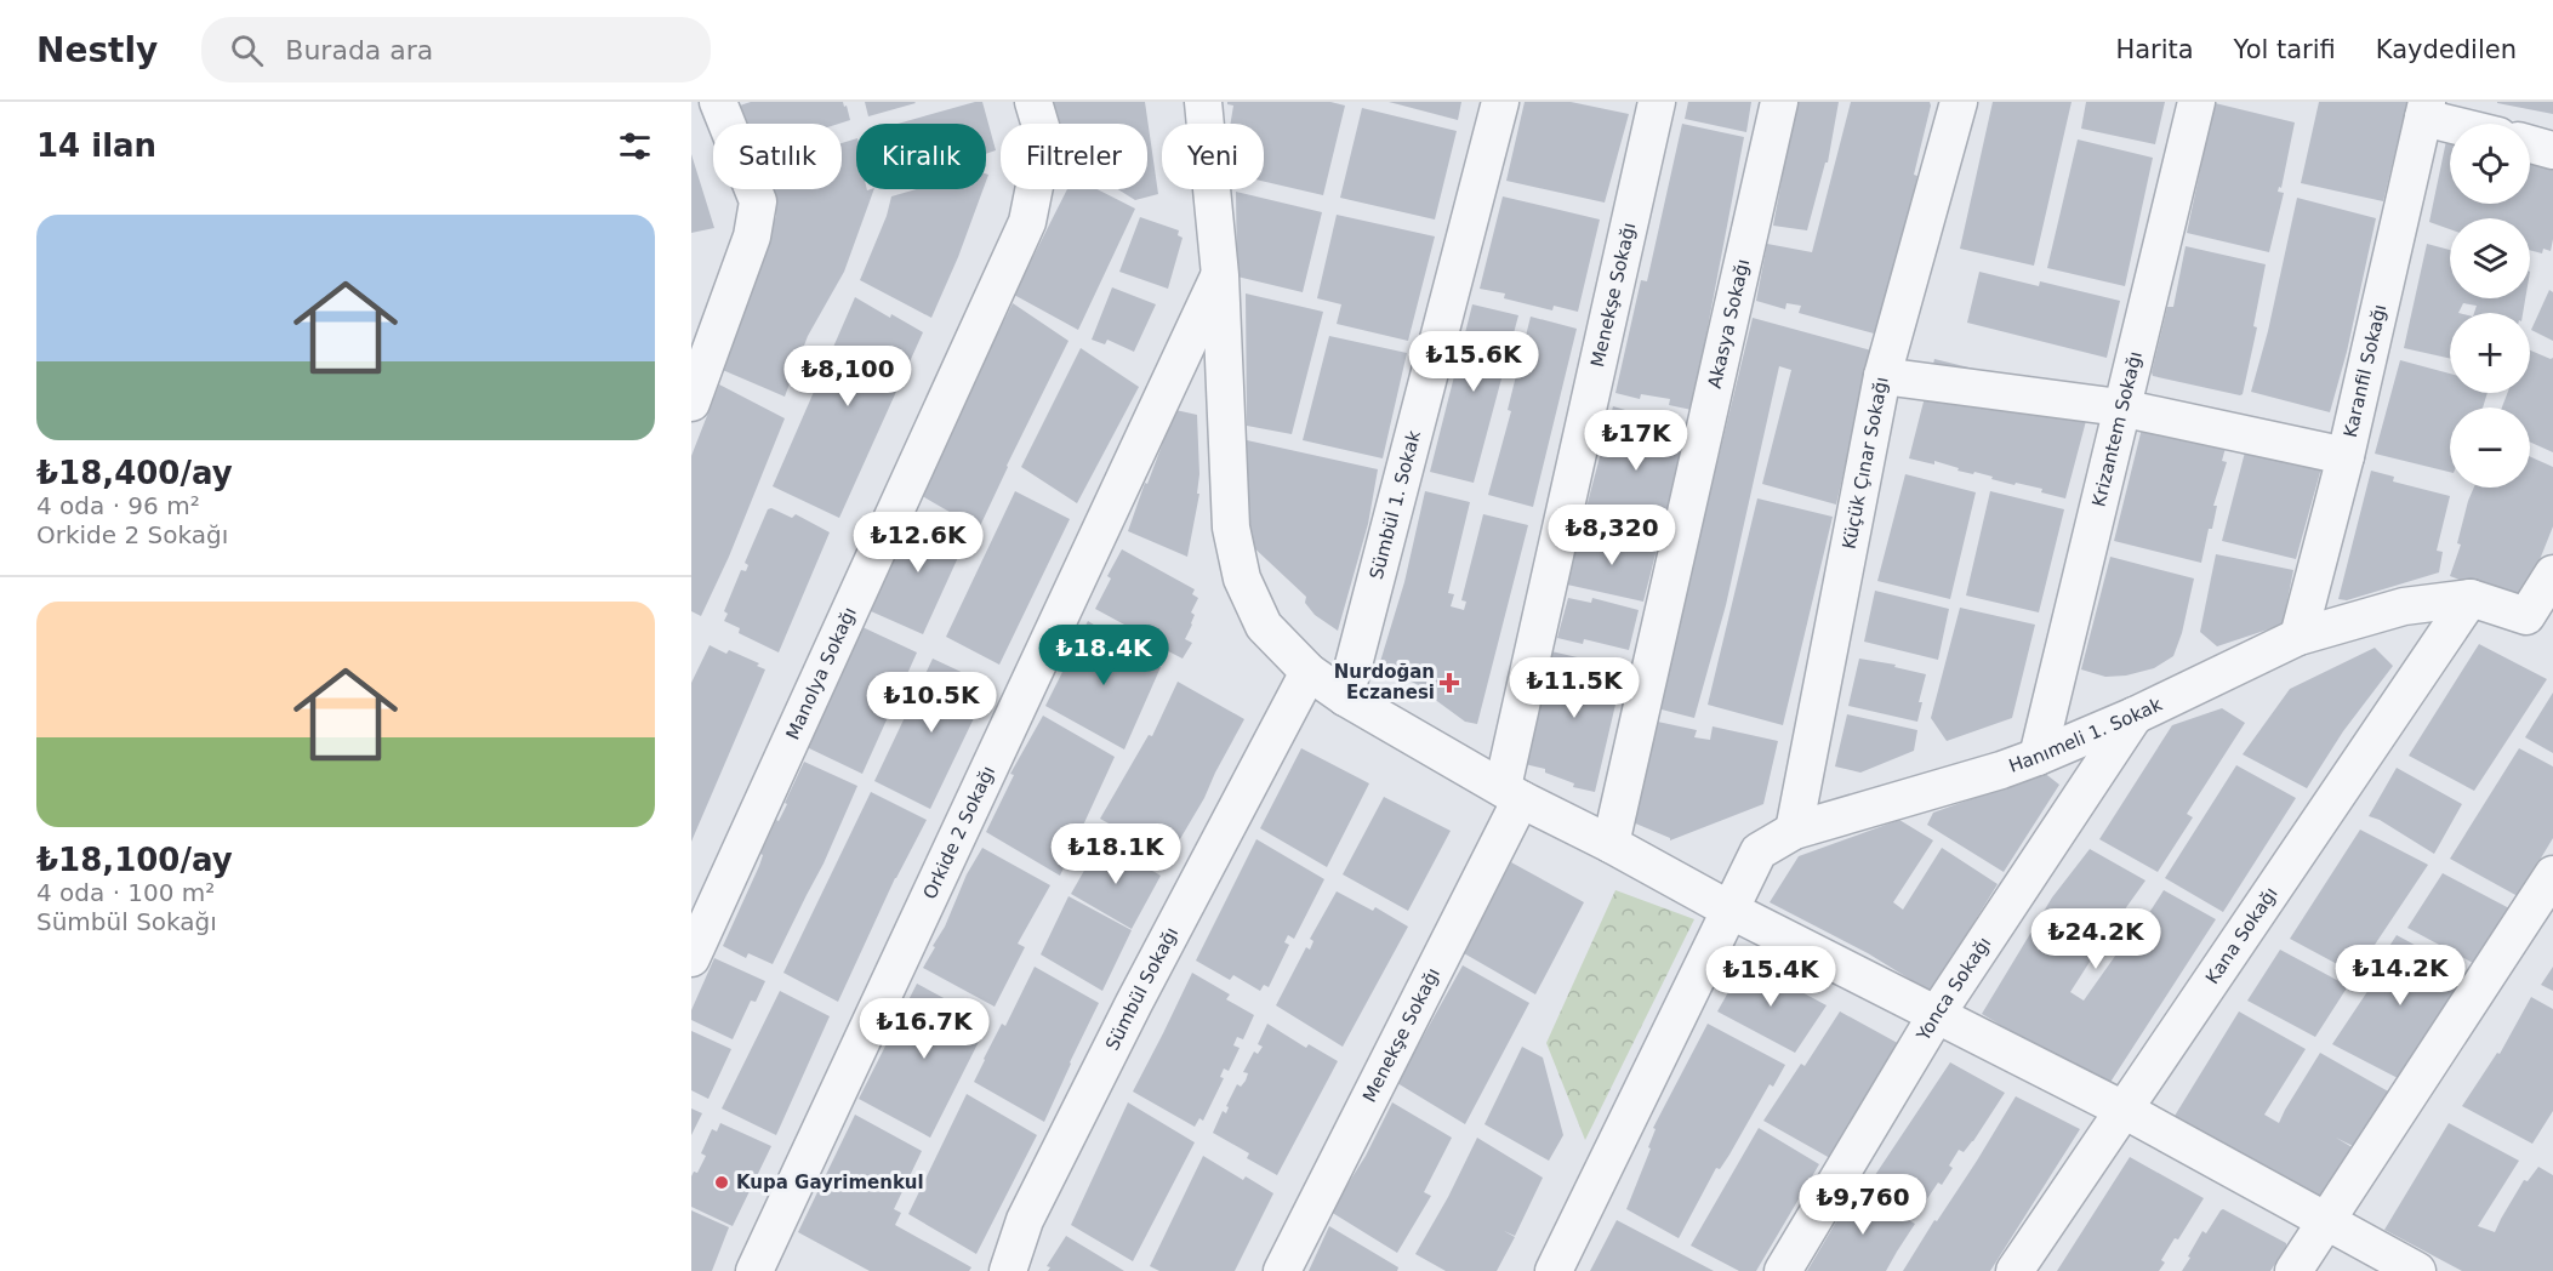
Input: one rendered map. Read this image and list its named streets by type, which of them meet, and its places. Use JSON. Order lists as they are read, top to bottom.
{
  "streets": {
    "street": [
      "Menekşe Sokağı",
      "Akasya Sokağı",
      "Karanfil Sokağı",
      "Krizantem Sokağı",
      "Küçük Çınar Sokağı",
      "Sümbül 1. Sokak",
      "Manolya Sokağı",
      "Hanımeli 1. Sokak",
      "Orkide 2 Sokağı",
      "Kana Sokağı",
      "Sümbül Sokağı",
      "Yonca Sokağı"
    ]
  },
  "crossings": [
    ["Karanfil Sokağı", "Hanımeli 1. Sokak"],
    ["Krizantem Sokağı", "Hanımeli 1. Sokak"],
    ["Küçük Çınar Sokağı", "Hanımeli 1. Sokak"],
    ["Hanımeli 1. Sokak", "Kana Sokağı"],
    ["Hanımeli 1. Sokak", "Yonca Sokağı"]
  ],
  "places": {
    "health": ["Nurdoğan Eczanesi"],
    "other": ["Kupa Gayrimenkul"]
  },
  "page": {
    "header": "Nestly",
    "search": "Burada ara",
    "nav": ["Harita", "Yol tarifi", "Kaydedilen"],
    "heading": "14 ilan",
    "map_buttons": ["+", "−"],
    "chip": [
      "Satılık",
      "Kiralık",
      "Filtreler",
      "Yeni"
    ],
    "list": [
      {
        "name": "₺18,400/ay",
        "note": "4 oda · 96 m² · Orkide 2 Sokağı"
      },
      {
        "name": "₺18,100/ay",
        "note": "4 oda · 100 m² · Sümbül Sokağı"
      }
    ],
    "price": [
      "₺15.6K",
      "₺8,100",
      "₺17K",
      "₺8,320",
      "₺12.6K",
      "₺18.4K",
      "₺11.5K",
      "₺10.5K",
      "₺18.1K",
      "₺24.2K",
      "₺14.2K",
      "₺15.4K",
      "₺16.7K",
      "₺9,760"
    ]
  }
}
